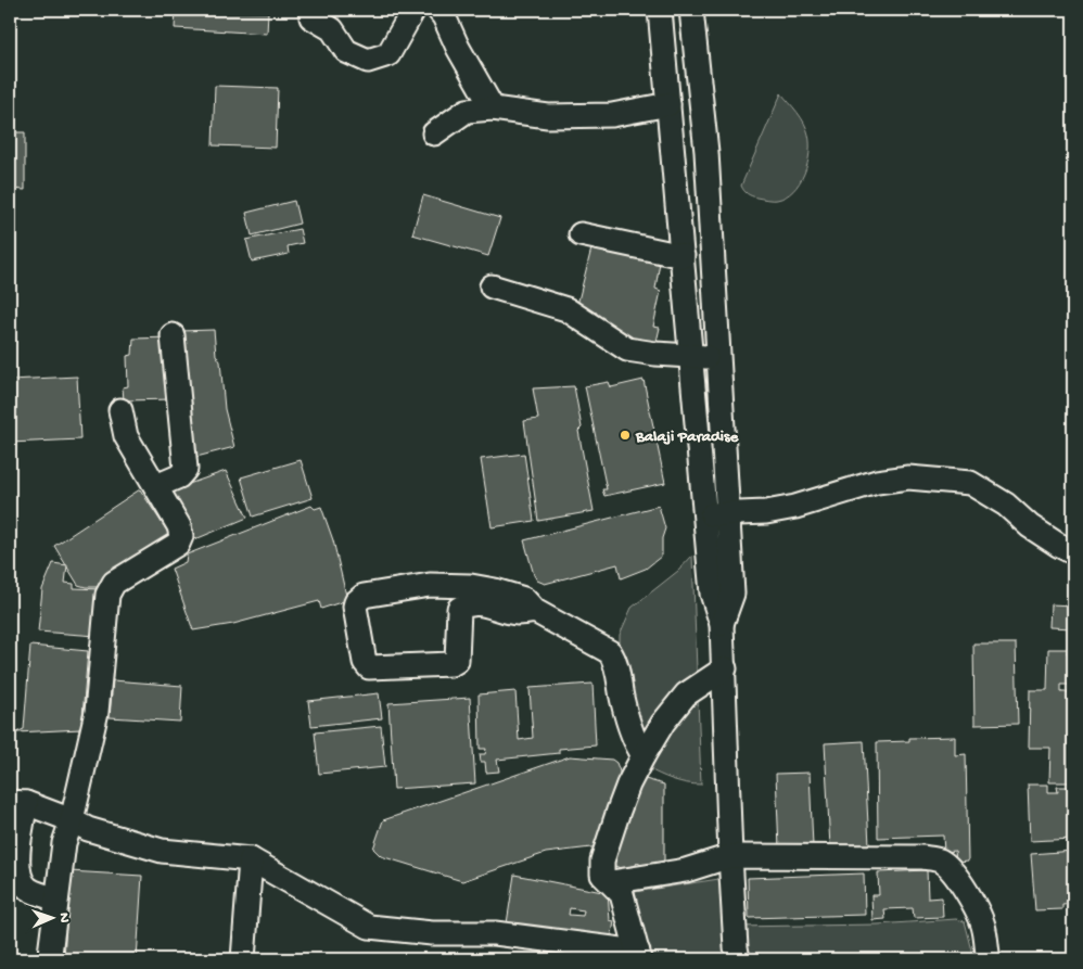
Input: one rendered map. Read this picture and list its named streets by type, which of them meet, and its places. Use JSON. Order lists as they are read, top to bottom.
{
  "places": ["Balaji Paradise"],
  "north": "right"
}
